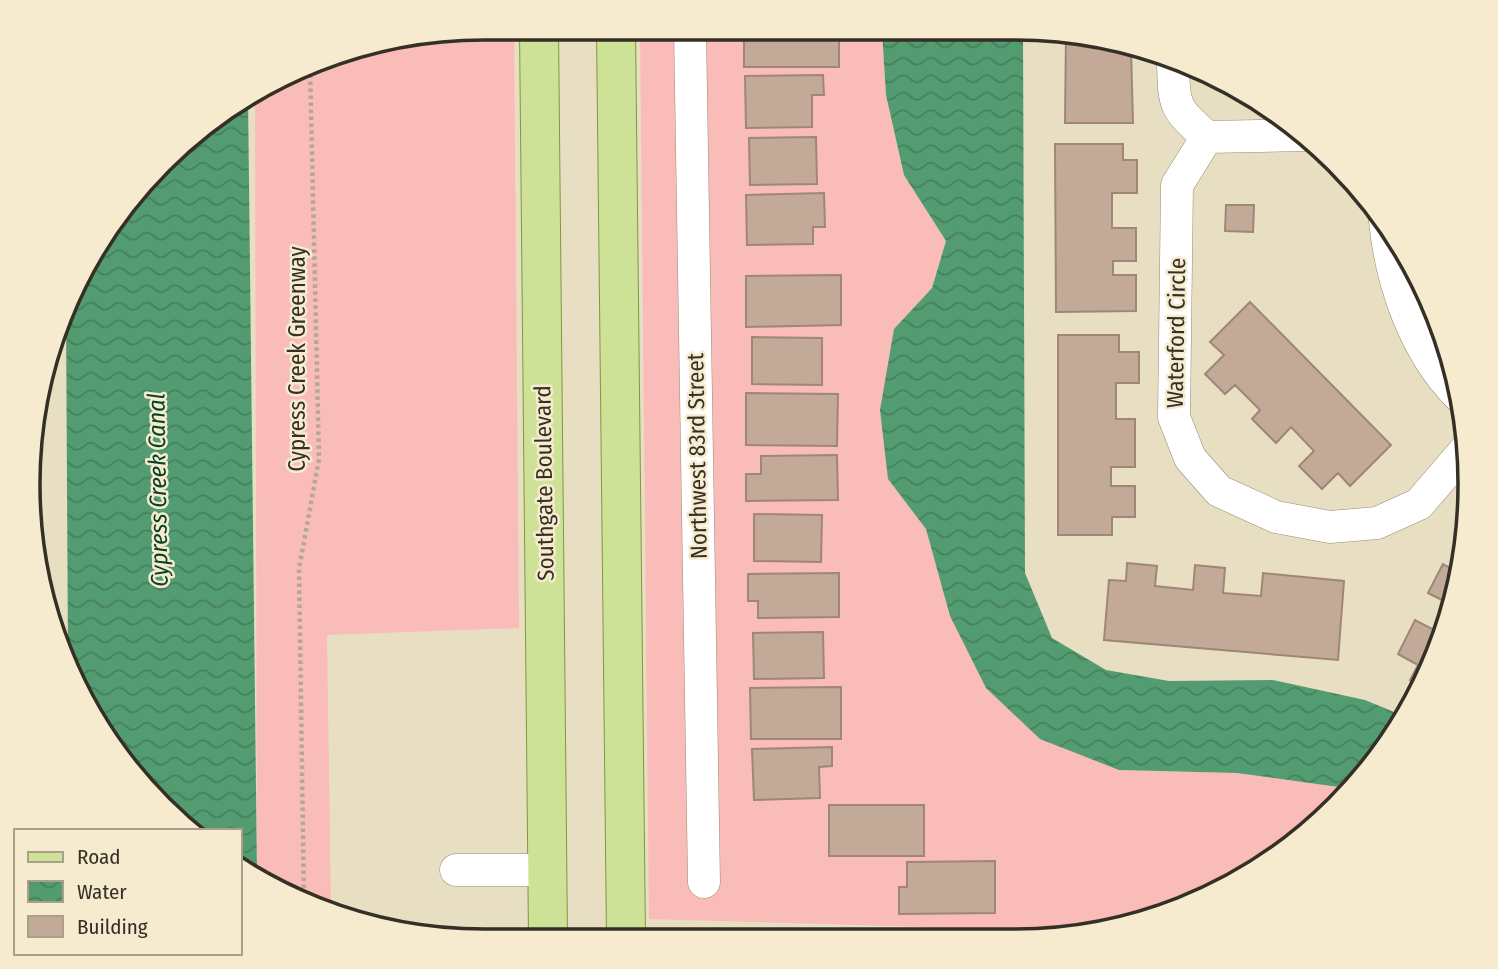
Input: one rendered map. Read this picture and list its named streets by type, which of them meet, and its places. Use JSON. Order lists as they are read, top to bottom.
{
  "streets": {
    "main road": ["Southgate Boulevard"],
    "street": ["Waterford Circle", "Northwest 83rd Street"],
    "path": ["Cypress Creek Greenway"]
  },
  "water": ["Cypress Creek Canal"],
  "legend": ["Road", "Water", "Building"]
}
